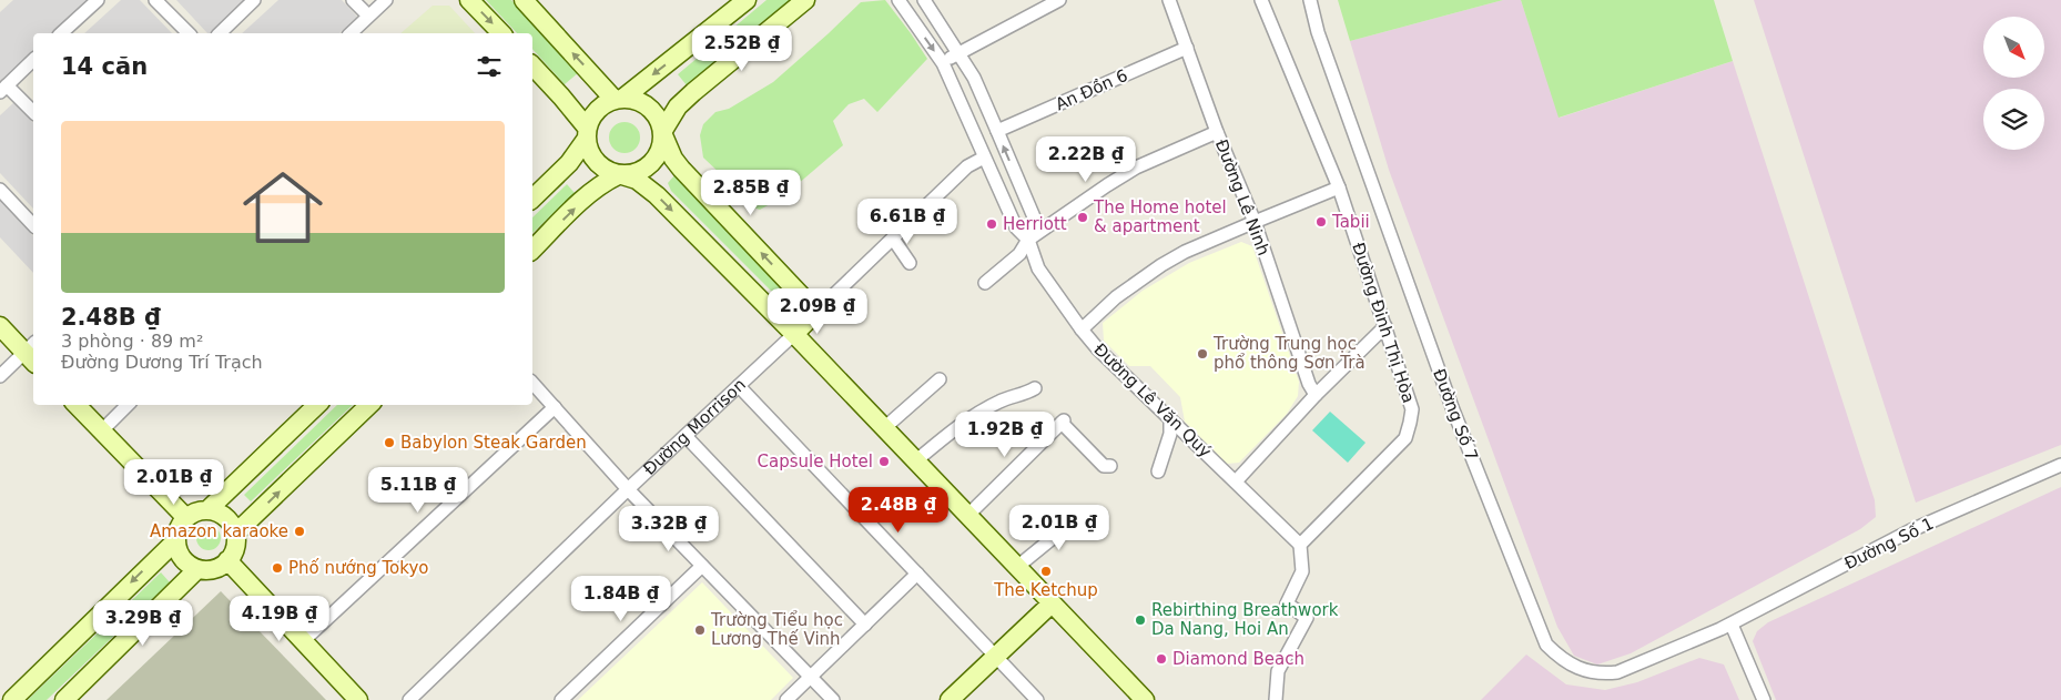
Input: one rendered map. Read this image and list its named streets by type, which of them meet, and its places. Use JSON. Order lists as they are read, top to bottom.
{
  "streets": {
    "street": [
      "An Đồn 6",
      "Đường Lê Ninh",
      "Đường Đinh Thị Hòa",
      "Đường Lê Văn Quý",
      "Đường Số 7",
      "Đường Morrison",
      "Đường Số 1"
    ]
  },
  "crossings": [
    ["An Đồn 6", "Đường Lê Ninh"],
    ["An Đồn 6", "Đường Lê Văn Quý"],
    ["Đường Đinh Thị Hòa", "Đường Lê Văn Quý"],
    ["Đường Lê Văn Quý", "Đường Morrison"],
    ["Đường Số 7", "Đường Số 1"]
  ],
  "places": [
    "The Home hotel & apartment",
    "Tabii",
    "Herriott",
    "Trường Trung học phổ thông Sơn Trà",
    "Babylon Steak Garden",
    "Capsule Hotel",
    "Amazon karaoke",
    "Phố nướng Tokyo",
    "The Ketchup",
    "Rebirthing Breathwork Da Nang, Hoi An",
    "Trường Tiểu học Lương Thế Vinh",
    "Diamond Beach"
  ],
  "north": "bottom right",
  "page": {
    "price": [
      "2.52B ₫",
      "2.22B ₫",
      "2.85B ₫",
      "6.61B ₫",
      "2.09B ₫",
      "1.92B ₫",
      "2.01B ₫",
      "5.11B ₫",
      "2.48B ₫",
      "2.01B ₫",
      "3.32B ₫",
      "1.84B ₫",
      "4.19B ₫",
      "3.29B ₫"
    ],
    "heading": "14 căn",
    "list": [
      {
        "name": "2.48B ₫",
        "note": "3 phòng · 89 m² · Đường Dương Trí Trạch"
      }
    ]
  }
}
